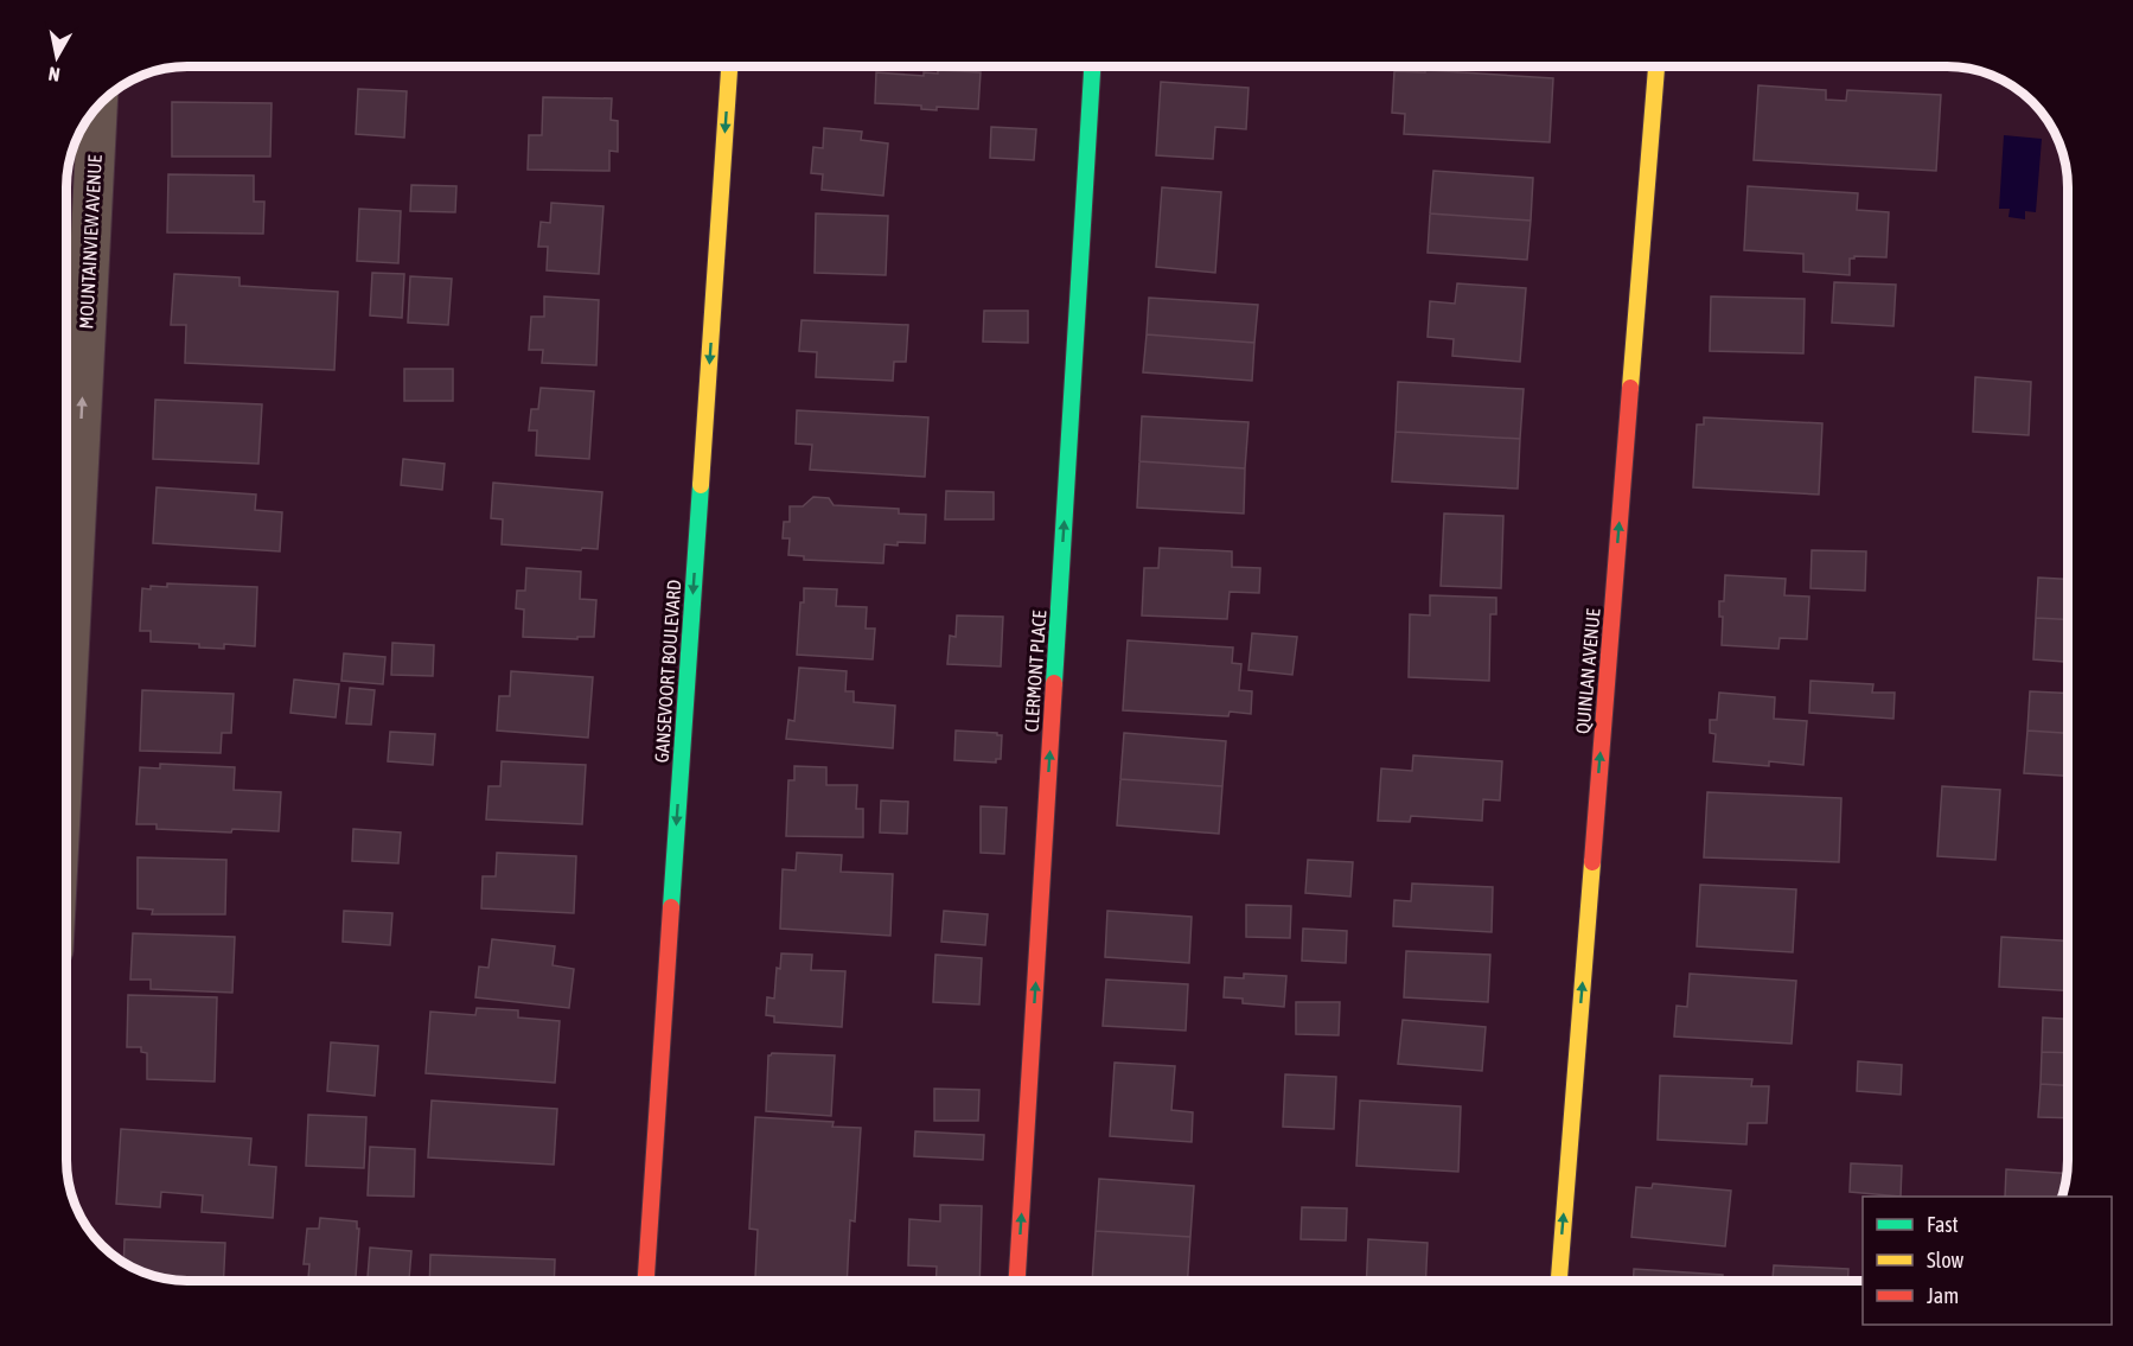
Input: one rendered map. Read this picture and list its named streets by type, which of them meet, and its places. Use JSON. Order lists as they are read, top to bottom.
{
  "streets": {
    "street": [
      "MOUNTAINVIEW AVENUE",
      "GANSEVOORT BOULEVARD",
      "CLERMONT PLACE",
      "QUINLAN AVENUE"
    ]
  },
  "one_way": [
    "MOUNTAINVIEW AVENUE",
    "GANSEVOORT BOULEVARD",
    "CLERMONT PLACE",
    "QUINLAN AVENUE"
  ],
  "legend": ["Fast", "Slow", "Jam"],
  "north": "bottom"
}
